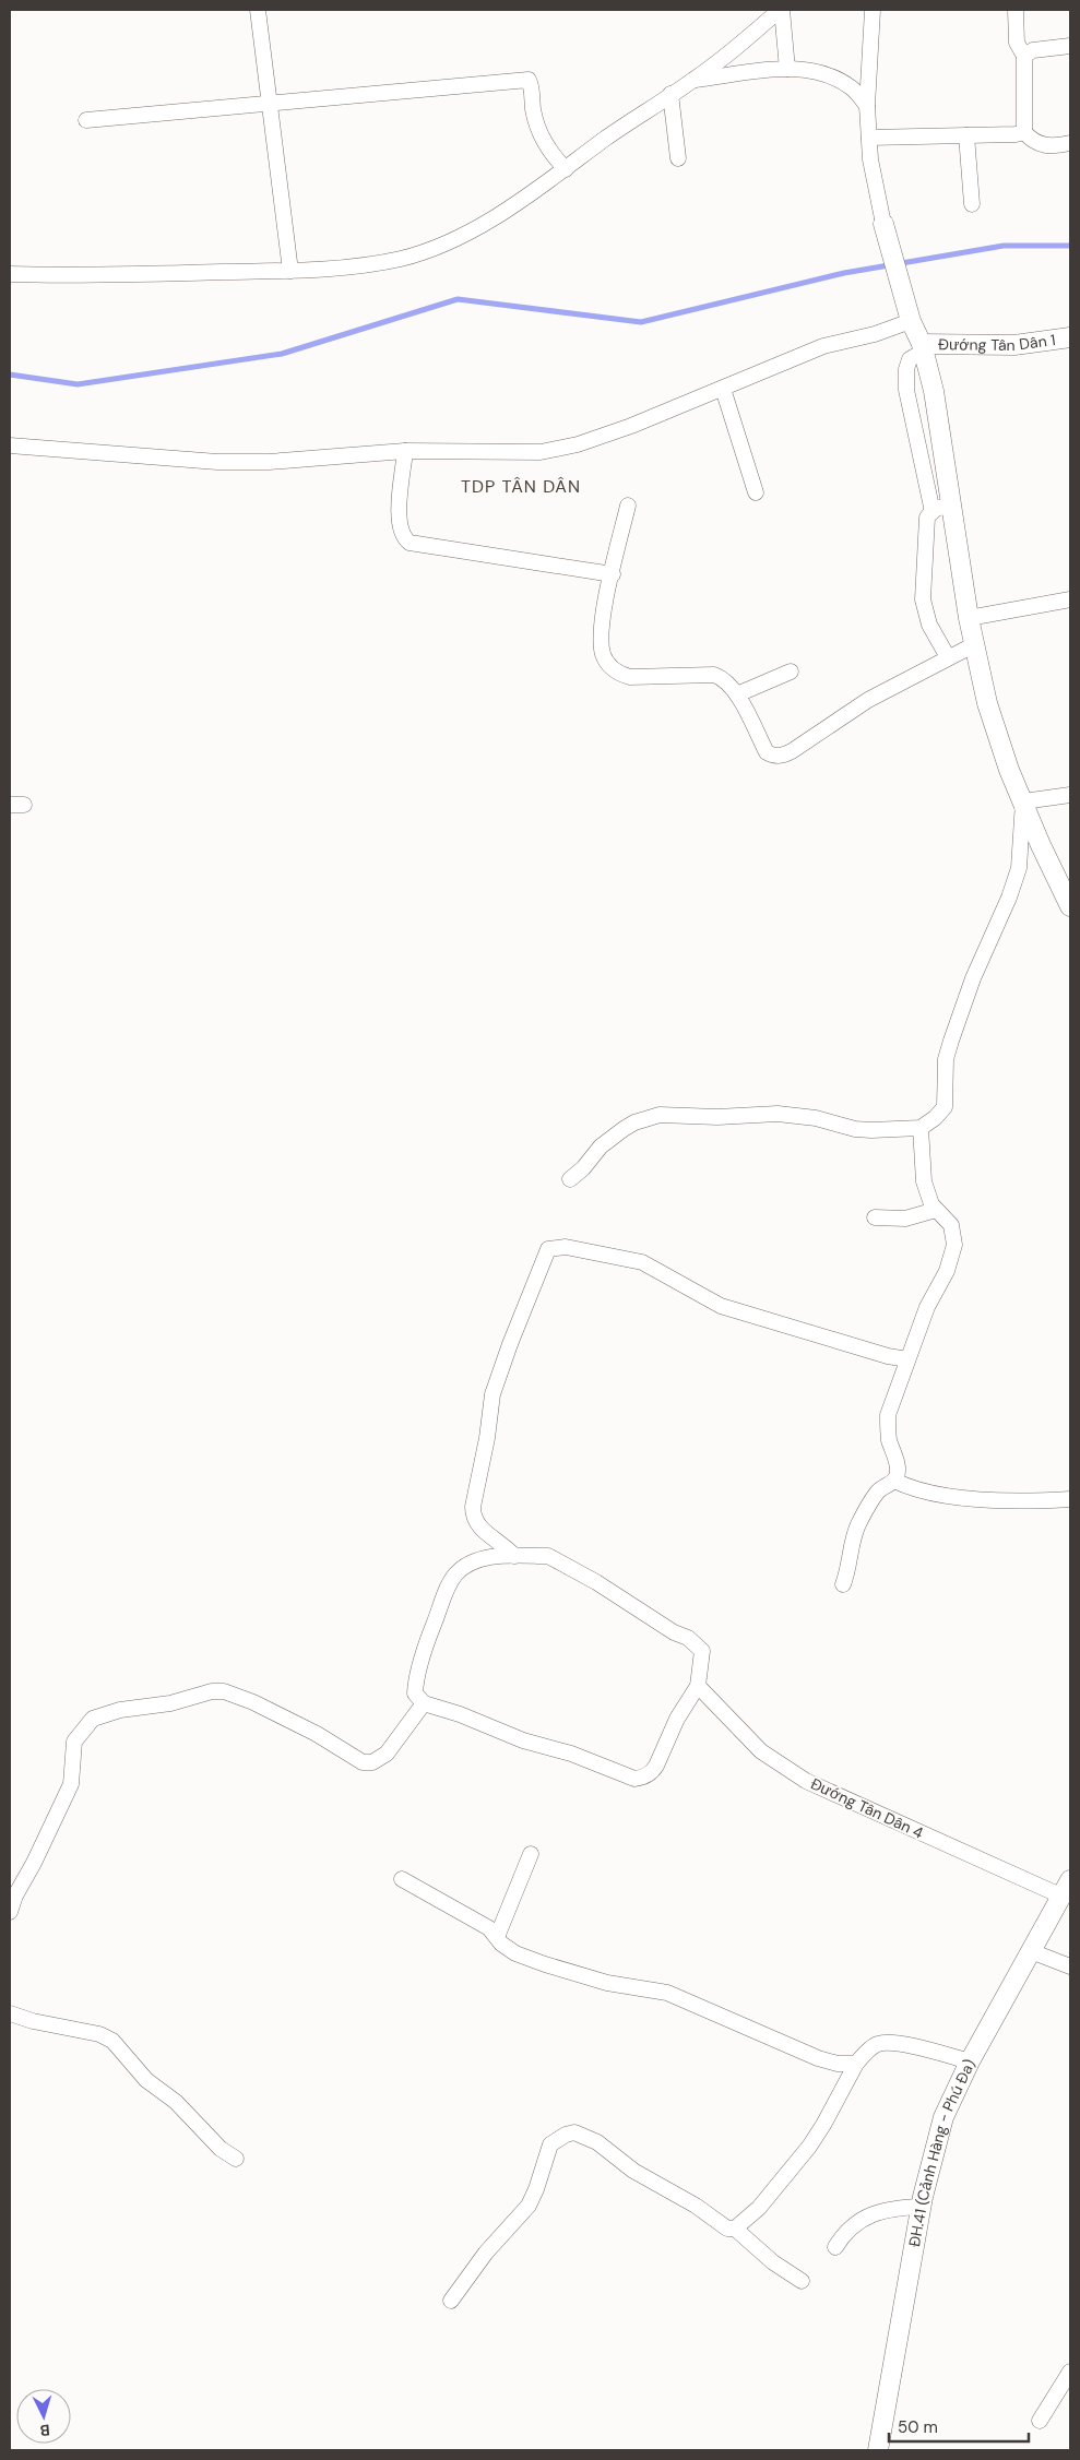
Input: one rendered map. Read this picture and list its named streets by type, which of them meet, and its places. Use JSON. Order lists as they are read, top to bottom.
{
  "streets": {
    "street": ["Đướng Tân Dân 1", "Đướng Tân Dân 4", "ĐH.41 (Cảnh Hàng - Phú Đa)"]
  },
  "crossings": [
    ["Đướng Tân Dân 4", "ĐH.41 (Cảnh Hàng - Phú Đa)"]
  ],
  "districts": ["TDP TÂN DÂN"],
  "scale_bar": "50 m",
  "north": "bottom"
}
